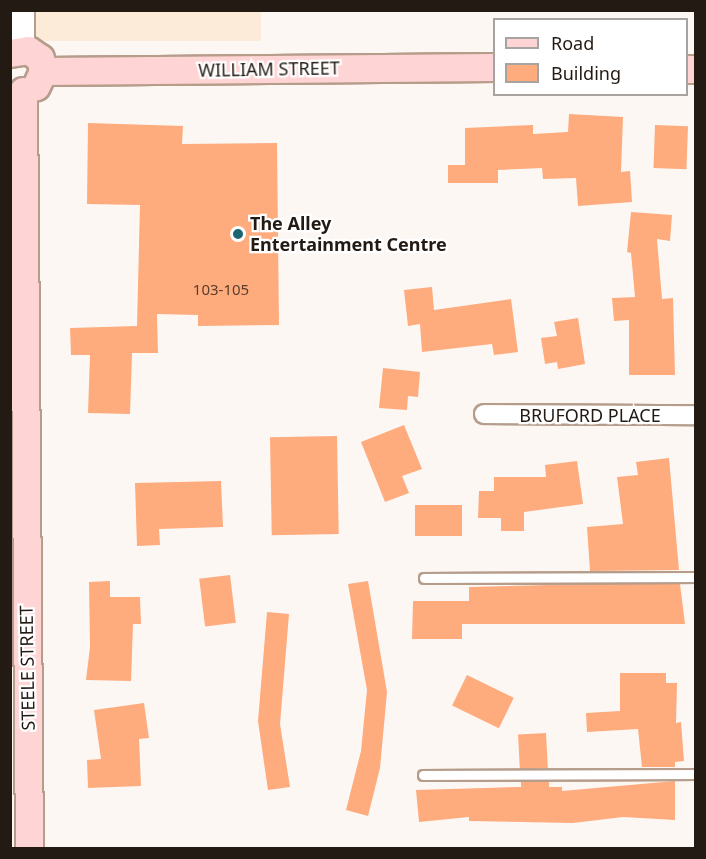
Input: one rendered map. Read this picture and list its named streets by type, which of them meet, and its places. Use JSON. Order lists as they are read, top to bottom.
{
  "streets": {
    "main road": ["WILLIAM STREET", "STEELE STREET"],
    "street": ["BRUFORD PLACE"]
  },
  "places": ["The Alley Entertainment Centre"],
  "house_numbers": ["103-105"],
  "legend": ["Road", "Building"]
}
